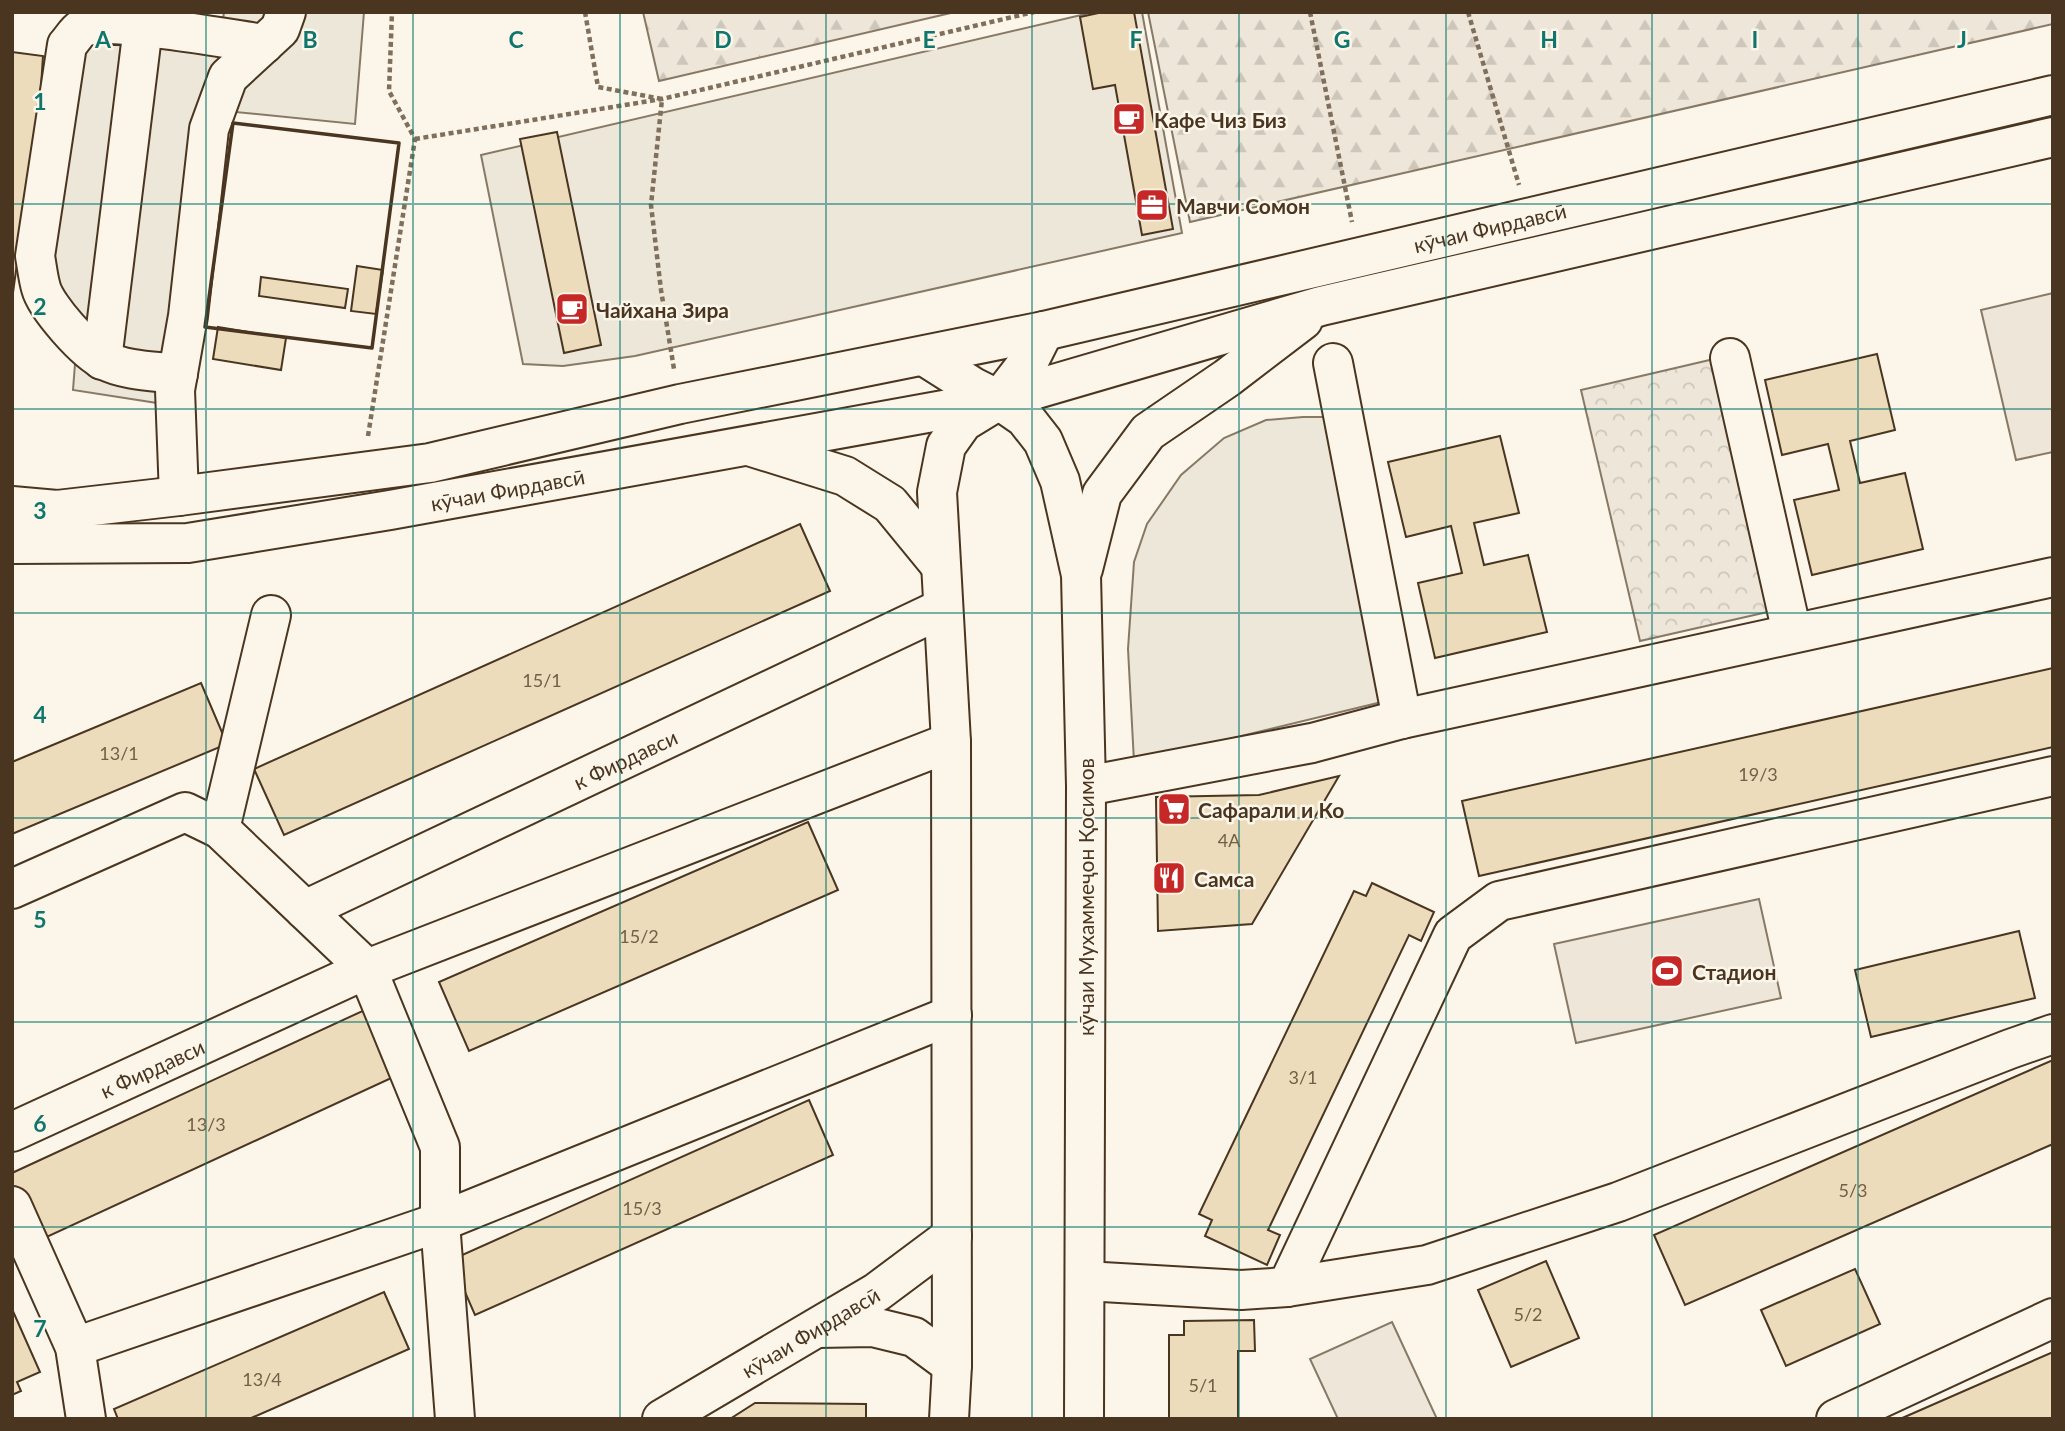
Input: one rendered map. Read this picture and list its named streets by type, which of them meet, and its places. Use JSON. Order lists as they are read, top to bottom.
{
  "streets": {
    "street": ["кӯчаи Фирдавсӣ", "к Фирдавси", "кӯчаи Мухаммеҷон Қосимов"]
  },
  "crossings": [
    ["кӯчаи Фирдавсӣ", "кӯчаи Мухаммеҷон Қосимов"]
  ],
  "places": {
    "cafe": ["Кафе Чиз Биз", "Чайхана Зира"],
    "office": ["Мавчи Сомон"],
    "supermarket": ["Сафарали и Ко"],
    "restaurant": ["Самса"],
    "sports": ["Стадион"]
  },
  "house_numbers": [
    "15/1",
    "13/1",
    "19/3",
    "4А",
    "15/2",
    "3/1",
    "13/3",
    "5/3",
    "15/3",
    "5/2",
    "13/4",
    "5/1"
  ],
  "grid": {
    "columns": [
      "A",
      "B",
      "C",
      "D",
      "E",
      "F",
      "G",
      "H",
      "I",
      "J"
    ],
    "rows": [
      "1",
      "2",
      "3",
      "4",
      "5",
      "6",
      "7"
    ]
  }
}
